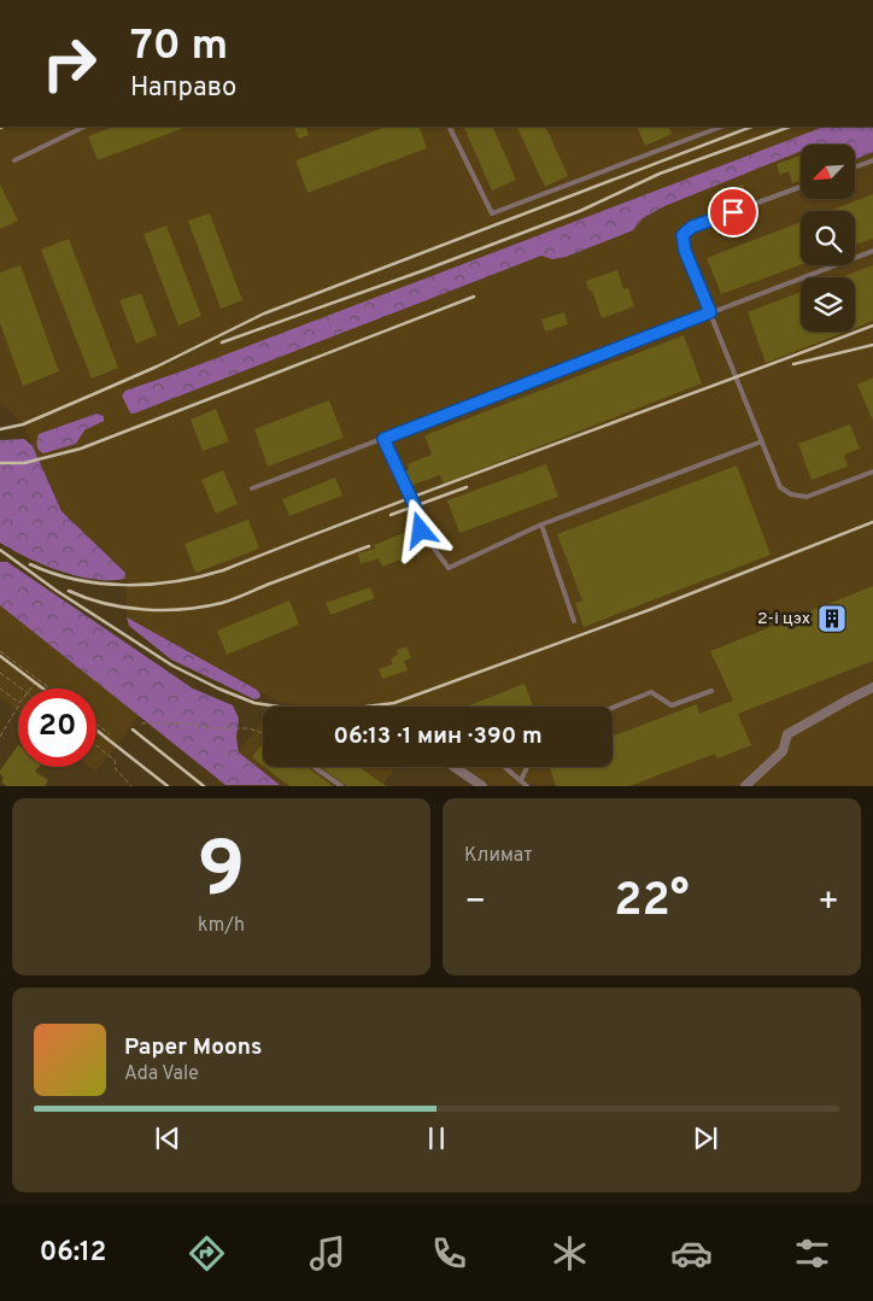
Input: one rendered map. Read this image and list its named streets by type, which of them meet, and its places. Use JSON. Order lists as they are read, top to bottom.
{
  "places": {
    "building": ["2-і цэх"]
  },
  "north": "bottom left",
  "page": {
    "turn": ["70 m", "Направо"],
    "limit": "20",
    "trip": "06:13 · 1 мин · 390 m",
    "tile": [
      ["9", "km/h"],
      "Климат"
    ],
    "heat": ["−", "22°", "+"],
    "song": ["Paper Moons", "Ada Vale"],
    "tabs": "06:12"
  }
}
